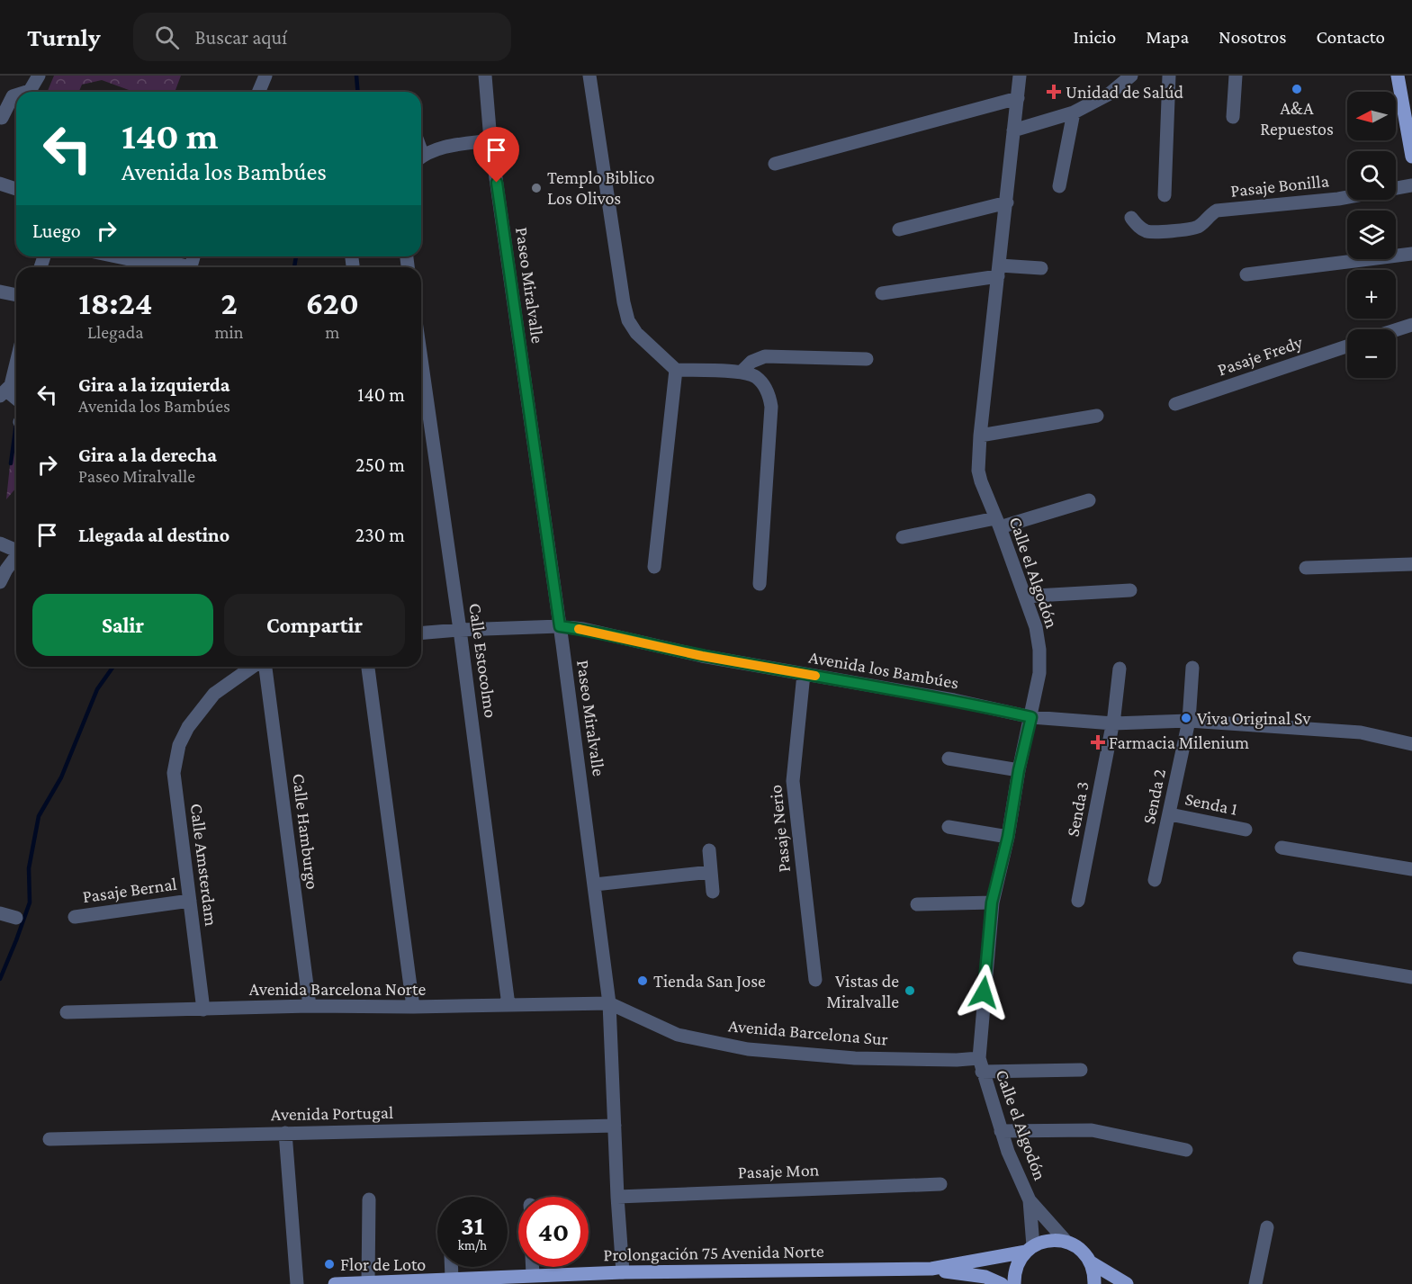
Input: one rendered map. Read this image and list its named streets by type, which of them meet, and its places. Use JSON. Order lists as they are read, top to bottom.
{
  "streets": {
    "main road": ["Prolongación 75 Avenida Norte"],
    "street": [
      "Pasaje Bonilla",
      "Paseo Miralvalle",
      "Pasaje Fredy",
      "Calle el Algodón",
      "Calle Estocolmo",
      "Avenida los Bambúes",
      "Senda 2",
      "Senda 1",
      "Senda 3",
      "Pasaje Nerio",
      "Calle Hamburgo",
      "Calle Amsterdam",
      "Pasaje Bernal",
      "Avenida Barcelona Norte",
      "Avenida Barcelona Sur",
      "Avenida Portugal",
      "Pasaje Mon"
    ]
  },
  "crossings": [
    ["Paseo Miralvalle", "Avenida los Bambúes"],
    ["Paseo Miralvalle", "Avenida Barcelona Norte"],
    ["Paseo Miralvalle", "Avenida Barcelona Sur"],
    ["Paseo Miralvalle", "Avenida Portugal"],
    ["Paseo Miralvalle", "Pasaje Mon"],
    ["Paseo Miralvalle", "Prolongación 75 Avenida Norte"],
    ["Calle el Algodón", "Avenida los Bambúes"],
    ["Calle el Algodón", "Avenida Barcelona Sur"],
    ["Calle el Algodón", "Prolongación 75 Avenida Norte"],
    ["Calle Estocolmo", "Avenida los Bambúes"],
    ["Calle Estocolmo", "Avenida Barcelona Norte"],
    ["Avenida los Bambúes", "Senda 2"],
    ["Avenida los Bambúes", "Senda 3"],
    ["Avenida los Bambúes", "Pasaje Nerio"],
    ["Senda 2", "Senda 1"],
    ["Calle Hamburgo", "Avenida Barcelona Norte"],
    ["Calle Amsterdam", "Pasaje Bernal"],
    ["Calle Amsterdam", "Avenida Barcelona Norte"],
    ["Avenida Barcelona Norte", "Avenida Barcelona Sur"]
  ],
  "places": {
    "other": [
      "A&A Repuestos",
      "Templo Biblico Los Olivos",
      "Viva Original Sv",
      "Tienda San Jose",
      "Vistas de Miralvalle",
      "Flor de Loto"
    ],
    "health": ["Unidad de Salúd", "Farmacia Milenium"]
  },
  "north": "left",
  "page": {
    "header": "Turnly",
    "search": "Buscar aquí",
    "nav": [
      "Inicio",
      "Mapa",
      "Nosotros",
      "Contacto"
    ],
    "map_buttons": ["+", "−"],
    "turn": ["140 m", "Avenida los Bambúes"],
    "then": "Luego",
    "eta": [
      "18:24",
      "Llegada",
      "2",
      "min",
      "620",
      "m"
    ],
    "list": [
      {
        "name": "Gira a la izquierda",
        "note": "Avenida los Bambúes",
        "value": "140 m"
      },
      {
        "name": "Gira a la derecha",
        "note": "Paseo Miralvalle",
        "value": "250 m"
      },
      {
        "name": "Llegada al destino",
        "value": "230 m"
      }
    ],
    "buttons": ["Salir", "Compartir"],
    "speed": "31 km/h",
    "limit": "40"
  }
}
